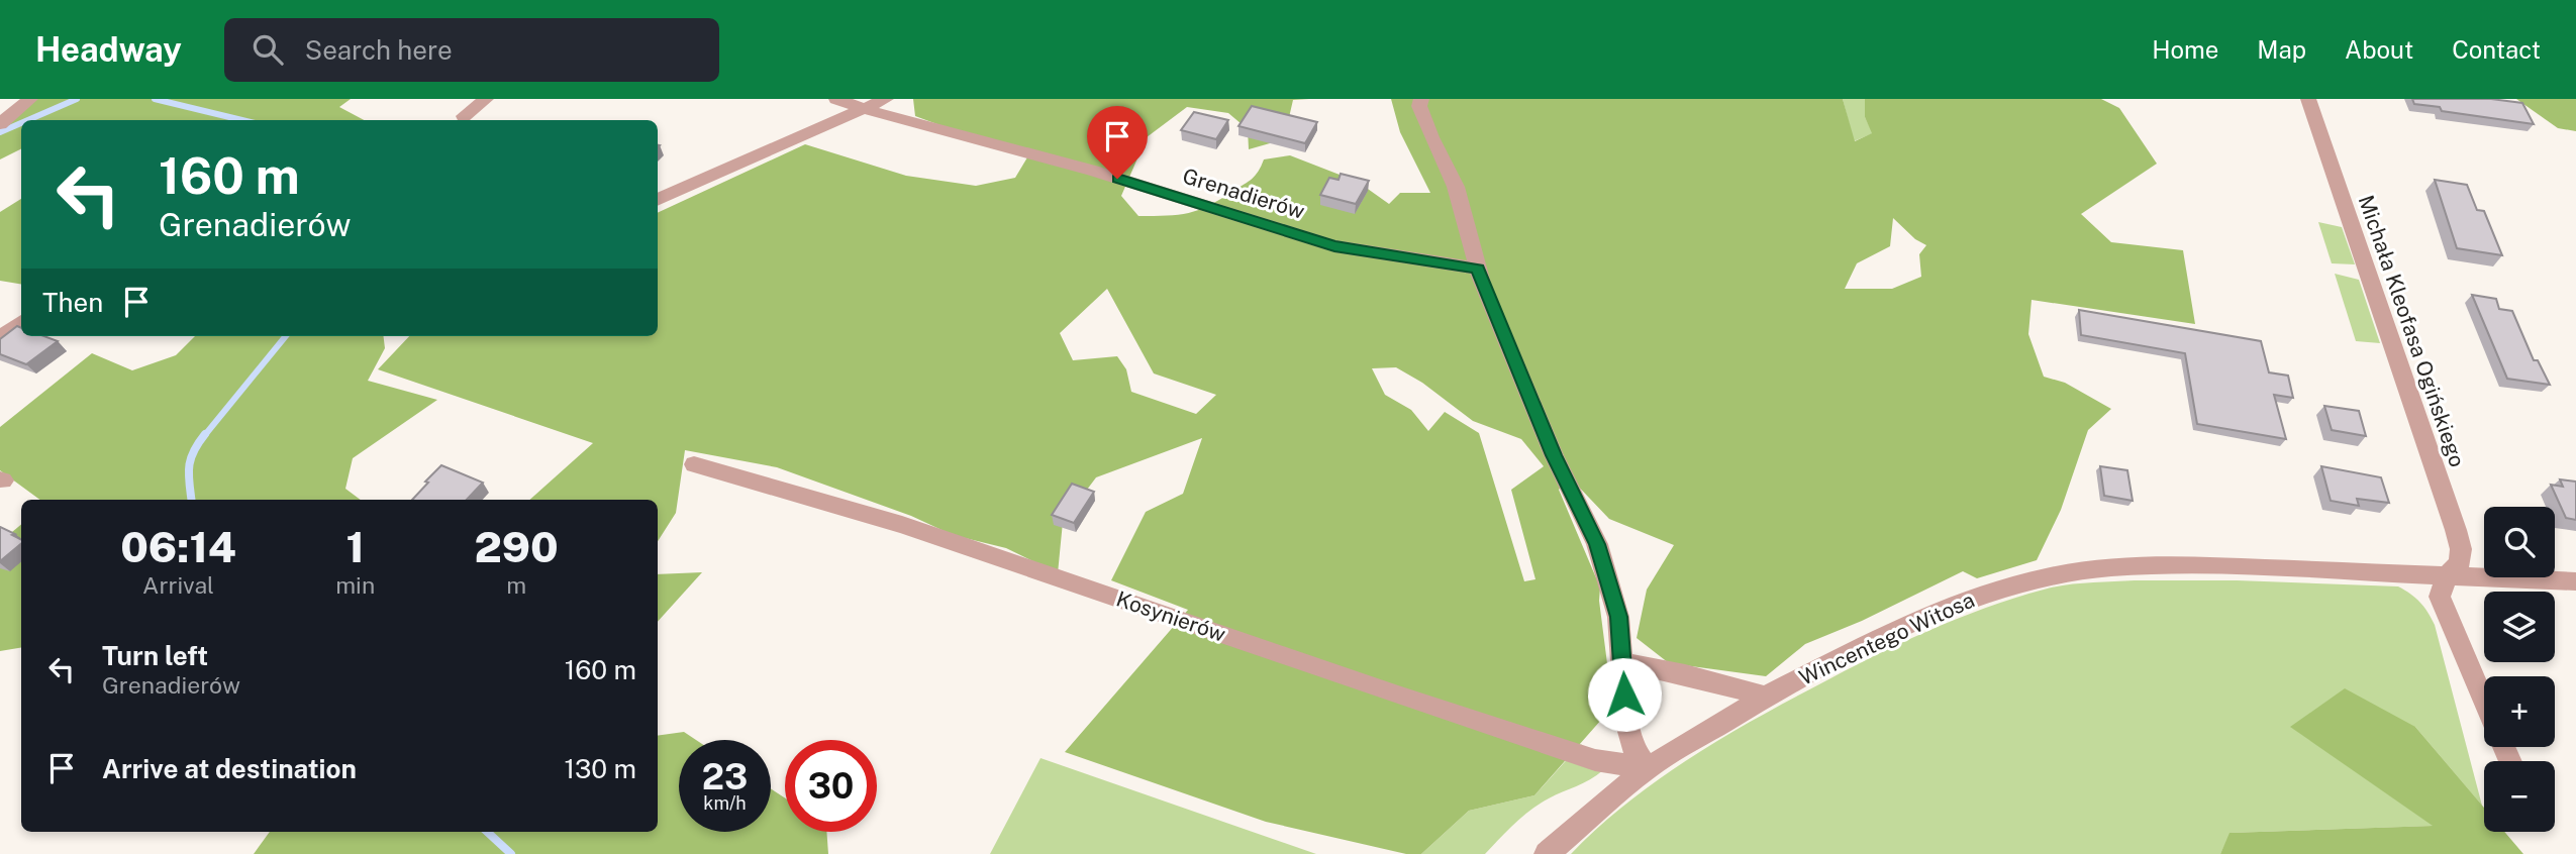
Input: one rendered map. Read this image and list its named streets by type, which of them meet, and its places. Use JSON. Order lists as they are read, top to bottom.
{
  "streets": {
    "street": [
      "Grenadierów",
      "Michała Kleofasa Ogińskiego",
      "Kosynierów",
      "Wincentego Witosa"
    ]
  },
  "crossings": [
    ["Michała Kleofasa Ogińskiego", "Wincentego Witosa"],
    ["Kosynierów", "Wincentego Witosa"]
  ],
  "page": {
    "header": "Headway",
    "search": "Search here",
    "nav": [
      "Home",
      "Map",
      "About",
      "Contact"
    ],
    "turn": ["160 m", "Grenadierów"],
    "then": "Then",
    "eta": [
      "06:14",
      "Arrival",
      "1",
      "min",
      "290",
      "m"
    ],
    "map_buttons": ["+", "−"],
    "list": [
      {
        "name": "Turn left",
        "note": "Grenadierów",
        "value": "160 m"
      },
      {
        "name": "Arrive at destination",
        "value": "130 m"
      }
    ],
    "speed": "23 km/h",
    "limit": "30"
  }
}
